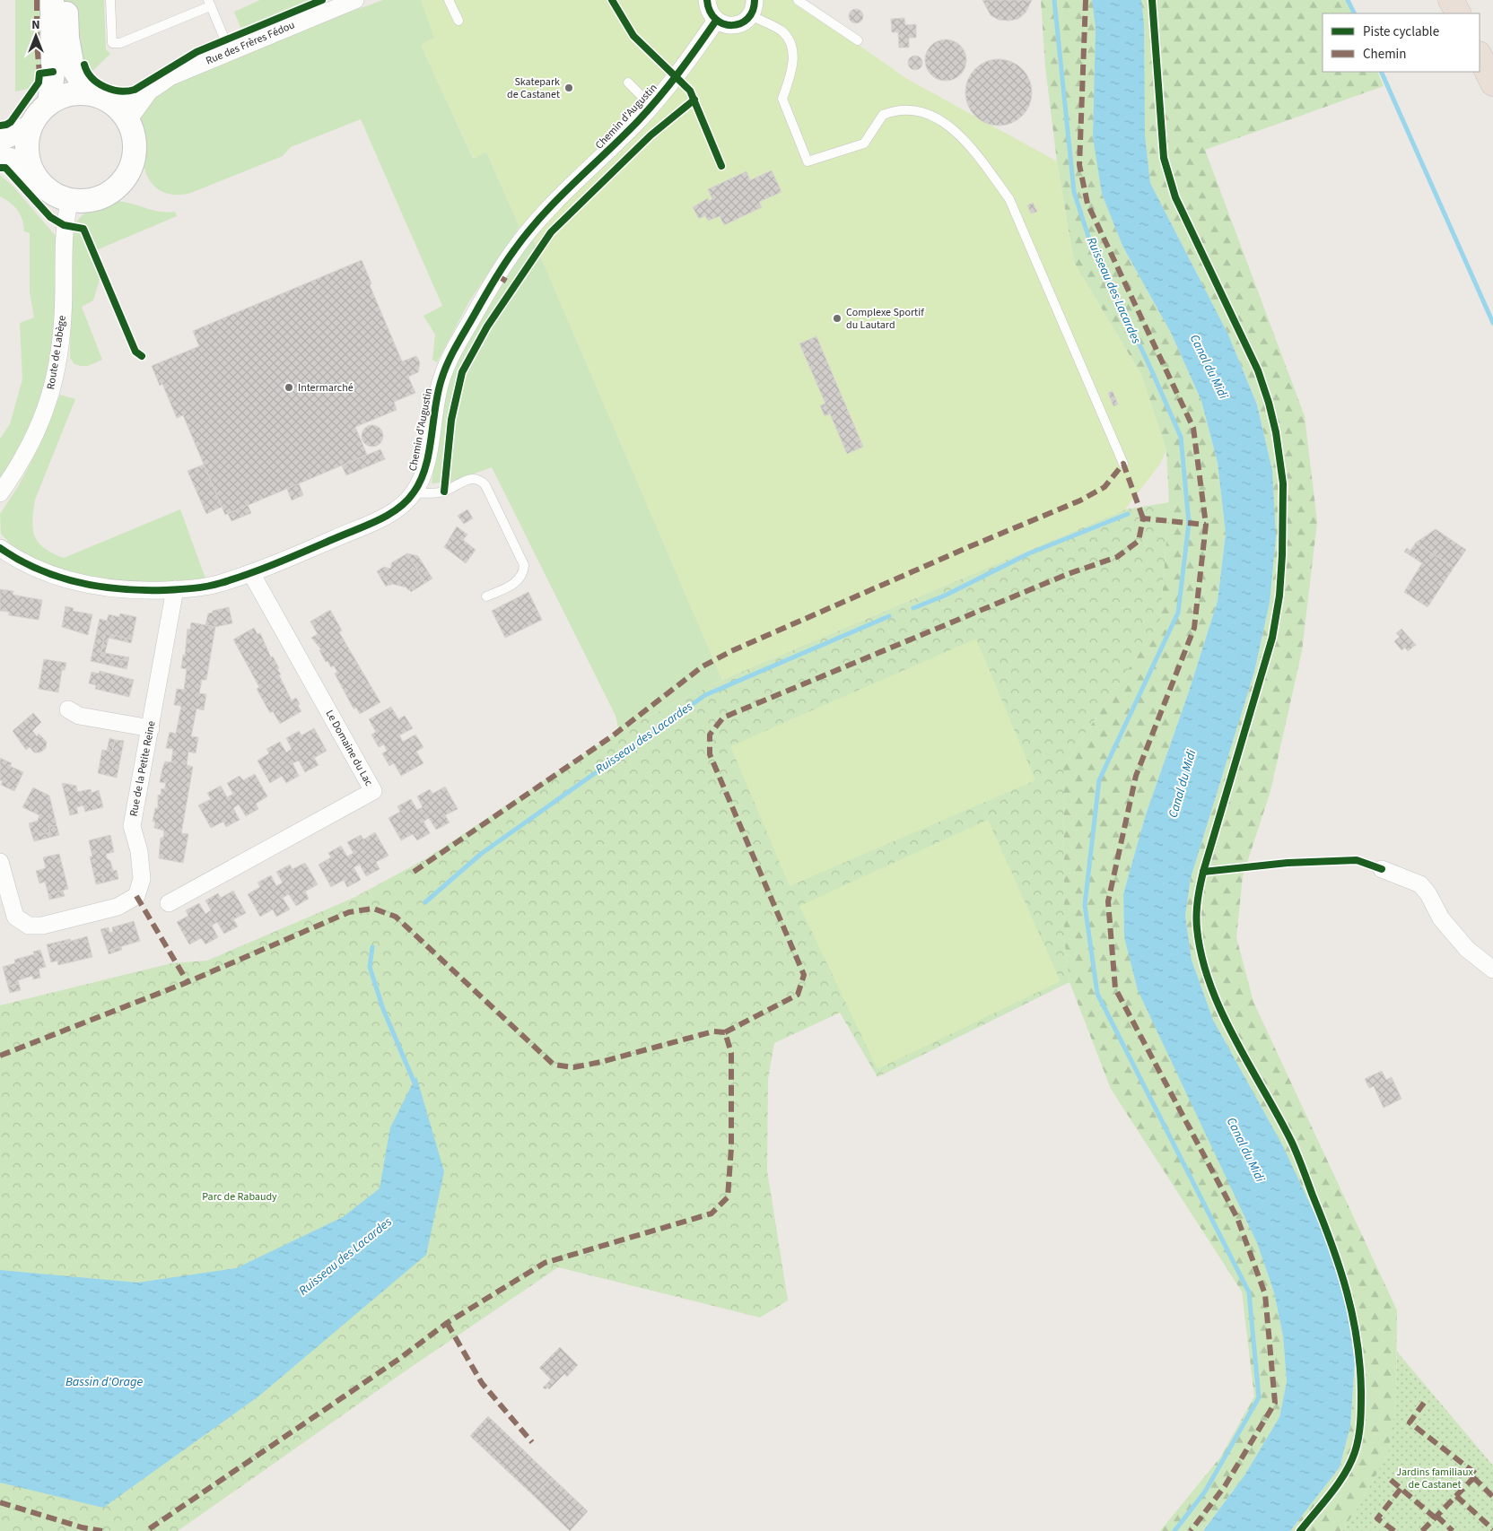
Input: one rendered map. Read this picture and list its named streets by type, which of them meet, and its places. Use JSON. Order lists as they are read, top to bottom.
{
  "streets": {
    "street": [
      "Rue des Frères Fédou",
      "Chemin d'Augustin",
      "Route de Labège",
      "Le Domaine du Lac",
      "Rue de la Petite Reine"
    ]
  },
  "crossings": [
    ["Rue des Frères Fédou", "Route de Labège"],
    ["Chemin d'Augustin", "Le Domaine du Lac"],
    ["Chemin d'Augustin", "Rue de la Petite Reine"]
  ],
  "water": ["Ruisseau des Lacardes", "Canal du Midi", "Bassin d'Orage"],
  "parks": ["Parc de Rabaudy", "Jardins familiaux de Castanet"],
  "places": ["Skatepark de Castanet", "Complexe Sportif du Lautard", "Intermarché"],
  "legend": ["Piste cyclable", "Chemin"],
  "north": "top"
}
